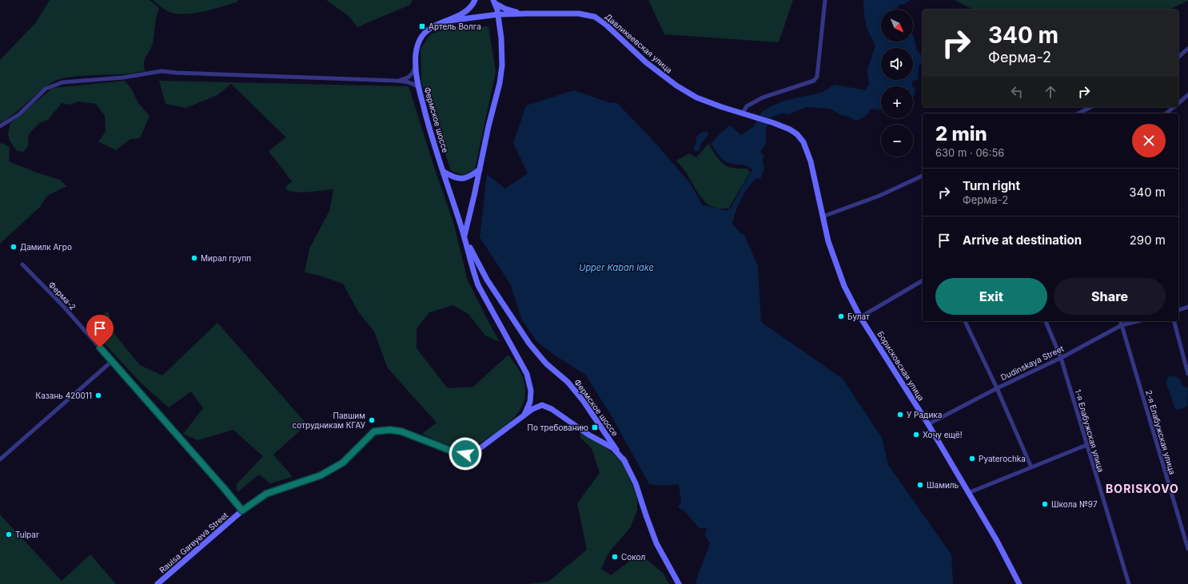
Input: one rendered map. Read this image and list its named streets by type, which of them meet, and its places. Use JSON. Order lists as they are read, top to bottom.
{
  "streets": {
    "street": [
      "Давликеевская улица",
      "Фермское шоссе",
      "Ферма-2",
      "Dudinskaya Street",
      "Борисковская улица",
      "1-я Елабужская улица",
      "2-я Елабужская улица",
      "Rauisa Gareyeva Street"
    ]
  },
  "crossings": [
    ["Давликеевская улица", "Фермское шоссе"],
    ["Давликеевская улица", "Борисковская улица"],
    ["Фермское шоссе", "Rauisa Gareyeva Street"],
    ["Ферма-2", "Rauisa Gareyeva Street"],
    ["Dudinskaya Street", "Борисковская улица"],
    ["Dudinskaya Street", "1-я Елабужская улица"],
    ["Dudinskaya Street", "2-я Елабужская улица"]
  ],
  "districts": ["BORISKOVO"],
  "water": ["Upper Kaban lake"],
  "places": {
    "transit": ["Артель Волга", "По требованию"],
    "other": [
      "Дамилк Агро",
      "Мирал групп",
      "Булат",
      "Казань 420011",
      "У Радика",
      "Павшим сотрудникам КГАУ",
      "Хочу ещё!",
      "Pyaterochka",
      "Шамиль",
      "Школа №97",
      "Tulpar",
      "Сокол"
    ]
  },
  "north": "bottom right",
  "page": {
    "map_buttons": ["+", "−"],
    "turn": ["340 m", "Ферма-2"],
    "heading": ["2 min", "630 m · 06:56"],
    "list": [
      {
        "name": "Turn right",
        "note": "Ферма-2",
        "value": "340 m"
      },
      {
        "name": "Arrive at destination",
        "value": "290 m"
      }
    ],
    "buttons": ["Exit", "Share"]
  }
}
